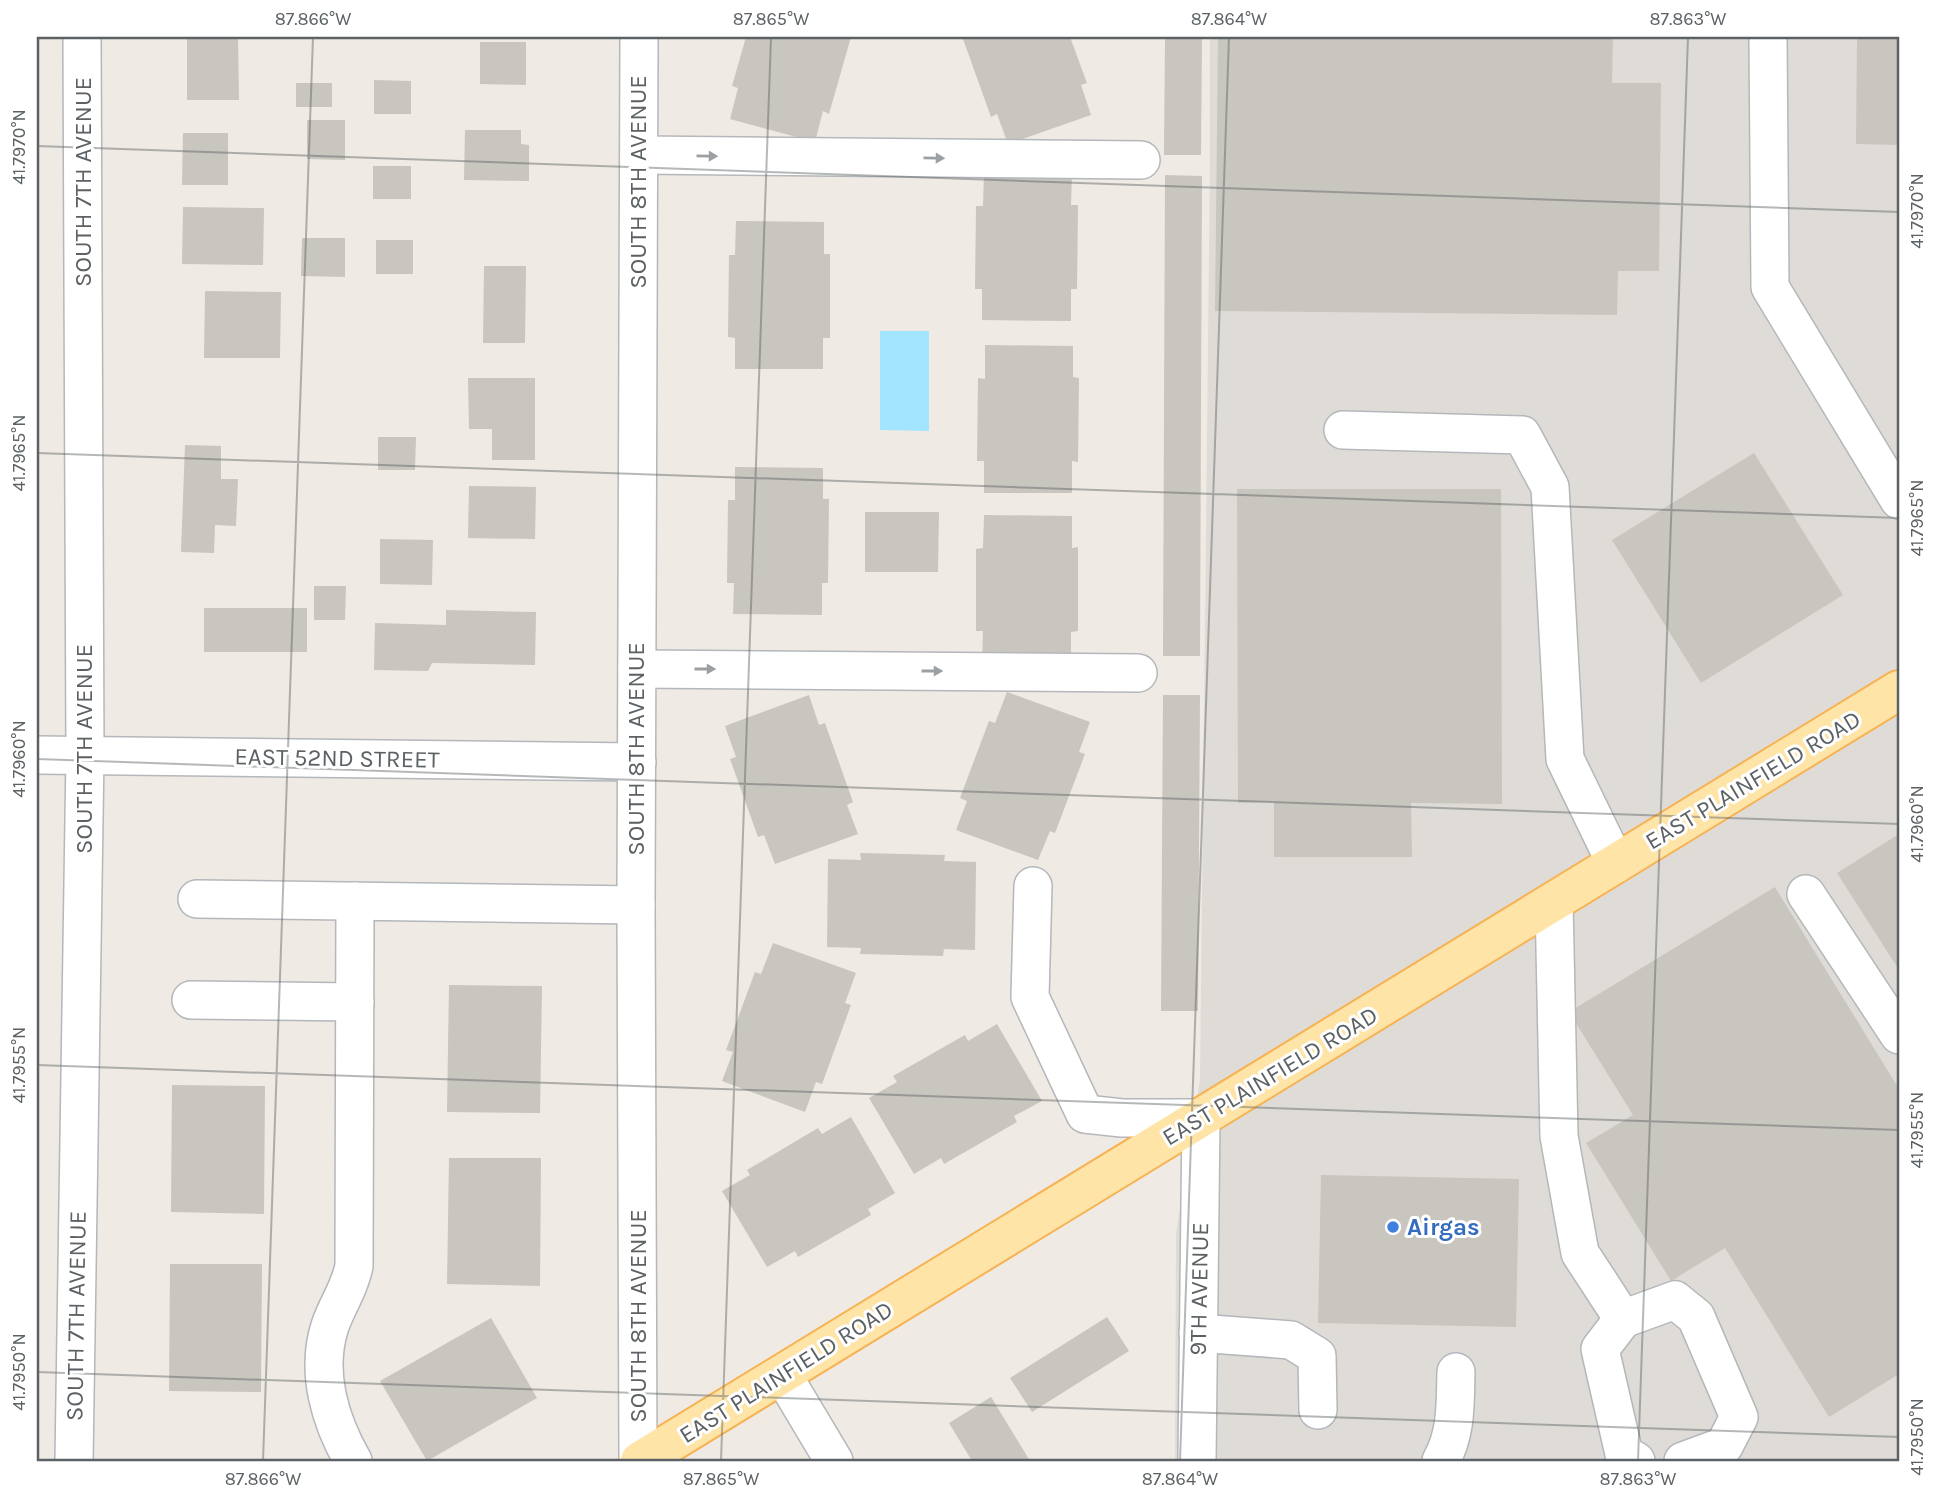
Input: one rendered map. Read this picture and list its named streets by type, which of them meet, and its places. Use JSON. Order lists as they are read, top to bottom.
{
  "streets": {
    "main road": ["EAST PLAINFIELD ROAD"],
    "street": [
      "SOUTH 7TH AVENUE",
      "SOUTH 8TH AVENUE",
      "EAST 52ND STREET",
      "9TH AVENUE"
    ]
  },
  "crossings": [
    ["SOUTH 7TH AVENUE", "EAST 52ND STREET"],
    ["SOUTH 8TH AVENUE", "EAST 52ND STREET"],
    ["SOUTH 8TH AVENUE", "EAST PLAINFIELD ROAD"],
    ["EAST PLAINFIELD ROAD", "9TH AVENUE"]
  ],
  "places": ["Airgas"],
  "coordinates": [
    "87.866°W",
    "87.865°W",
    "87.864°W",
    "87.863°W",
    "41.7970°N",
    "41.7965°N",
    "41.7960°N",
    "41.7955°N",
    "41.7950°N"
  ]
}
